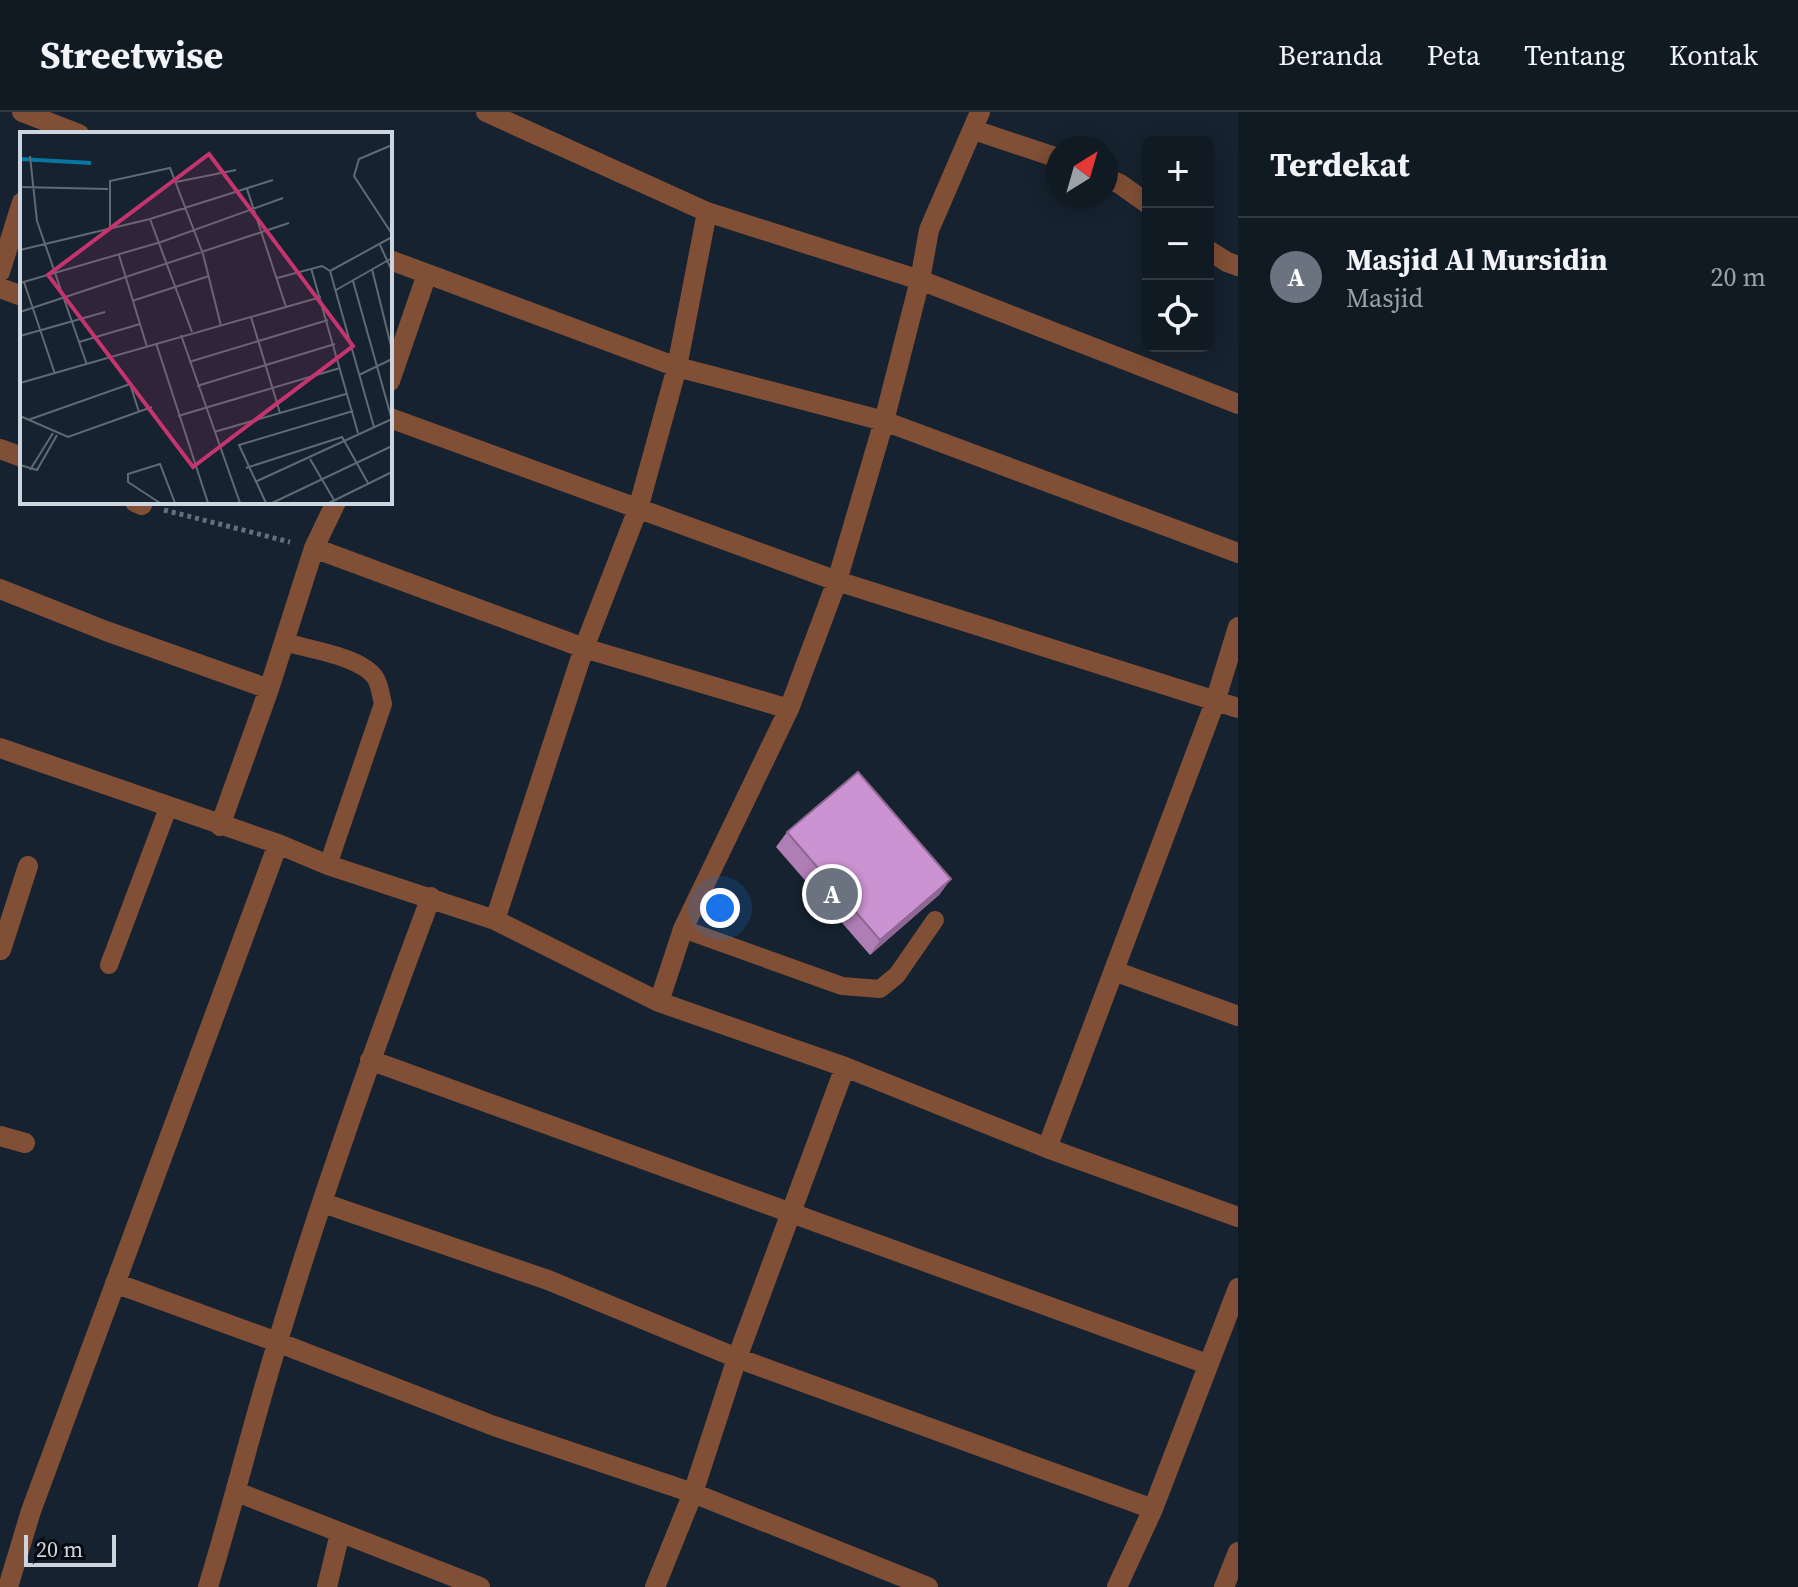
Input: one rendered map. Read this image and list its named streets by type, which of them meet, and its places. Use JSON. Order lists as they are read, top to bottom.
{
  "scale_bar": "20 m",
  "north": "top right",
  "page": {
    "header": "Streetwise",
    "nav": [
      "Beranda",
      "Peta",
      "Tentang",
      "Kontak"
    ],
    "heading": "Terdekat",
    "map_buttons": ["+", "−"],
    "list": [
      {
        "mark": "A",
        "name": "Masjid Al Mursidin",
        "note": "Masjid",
        "value": "20 m"
      }
    ],
    "pins": "A",
    "scale": "20 m"
  }
}
